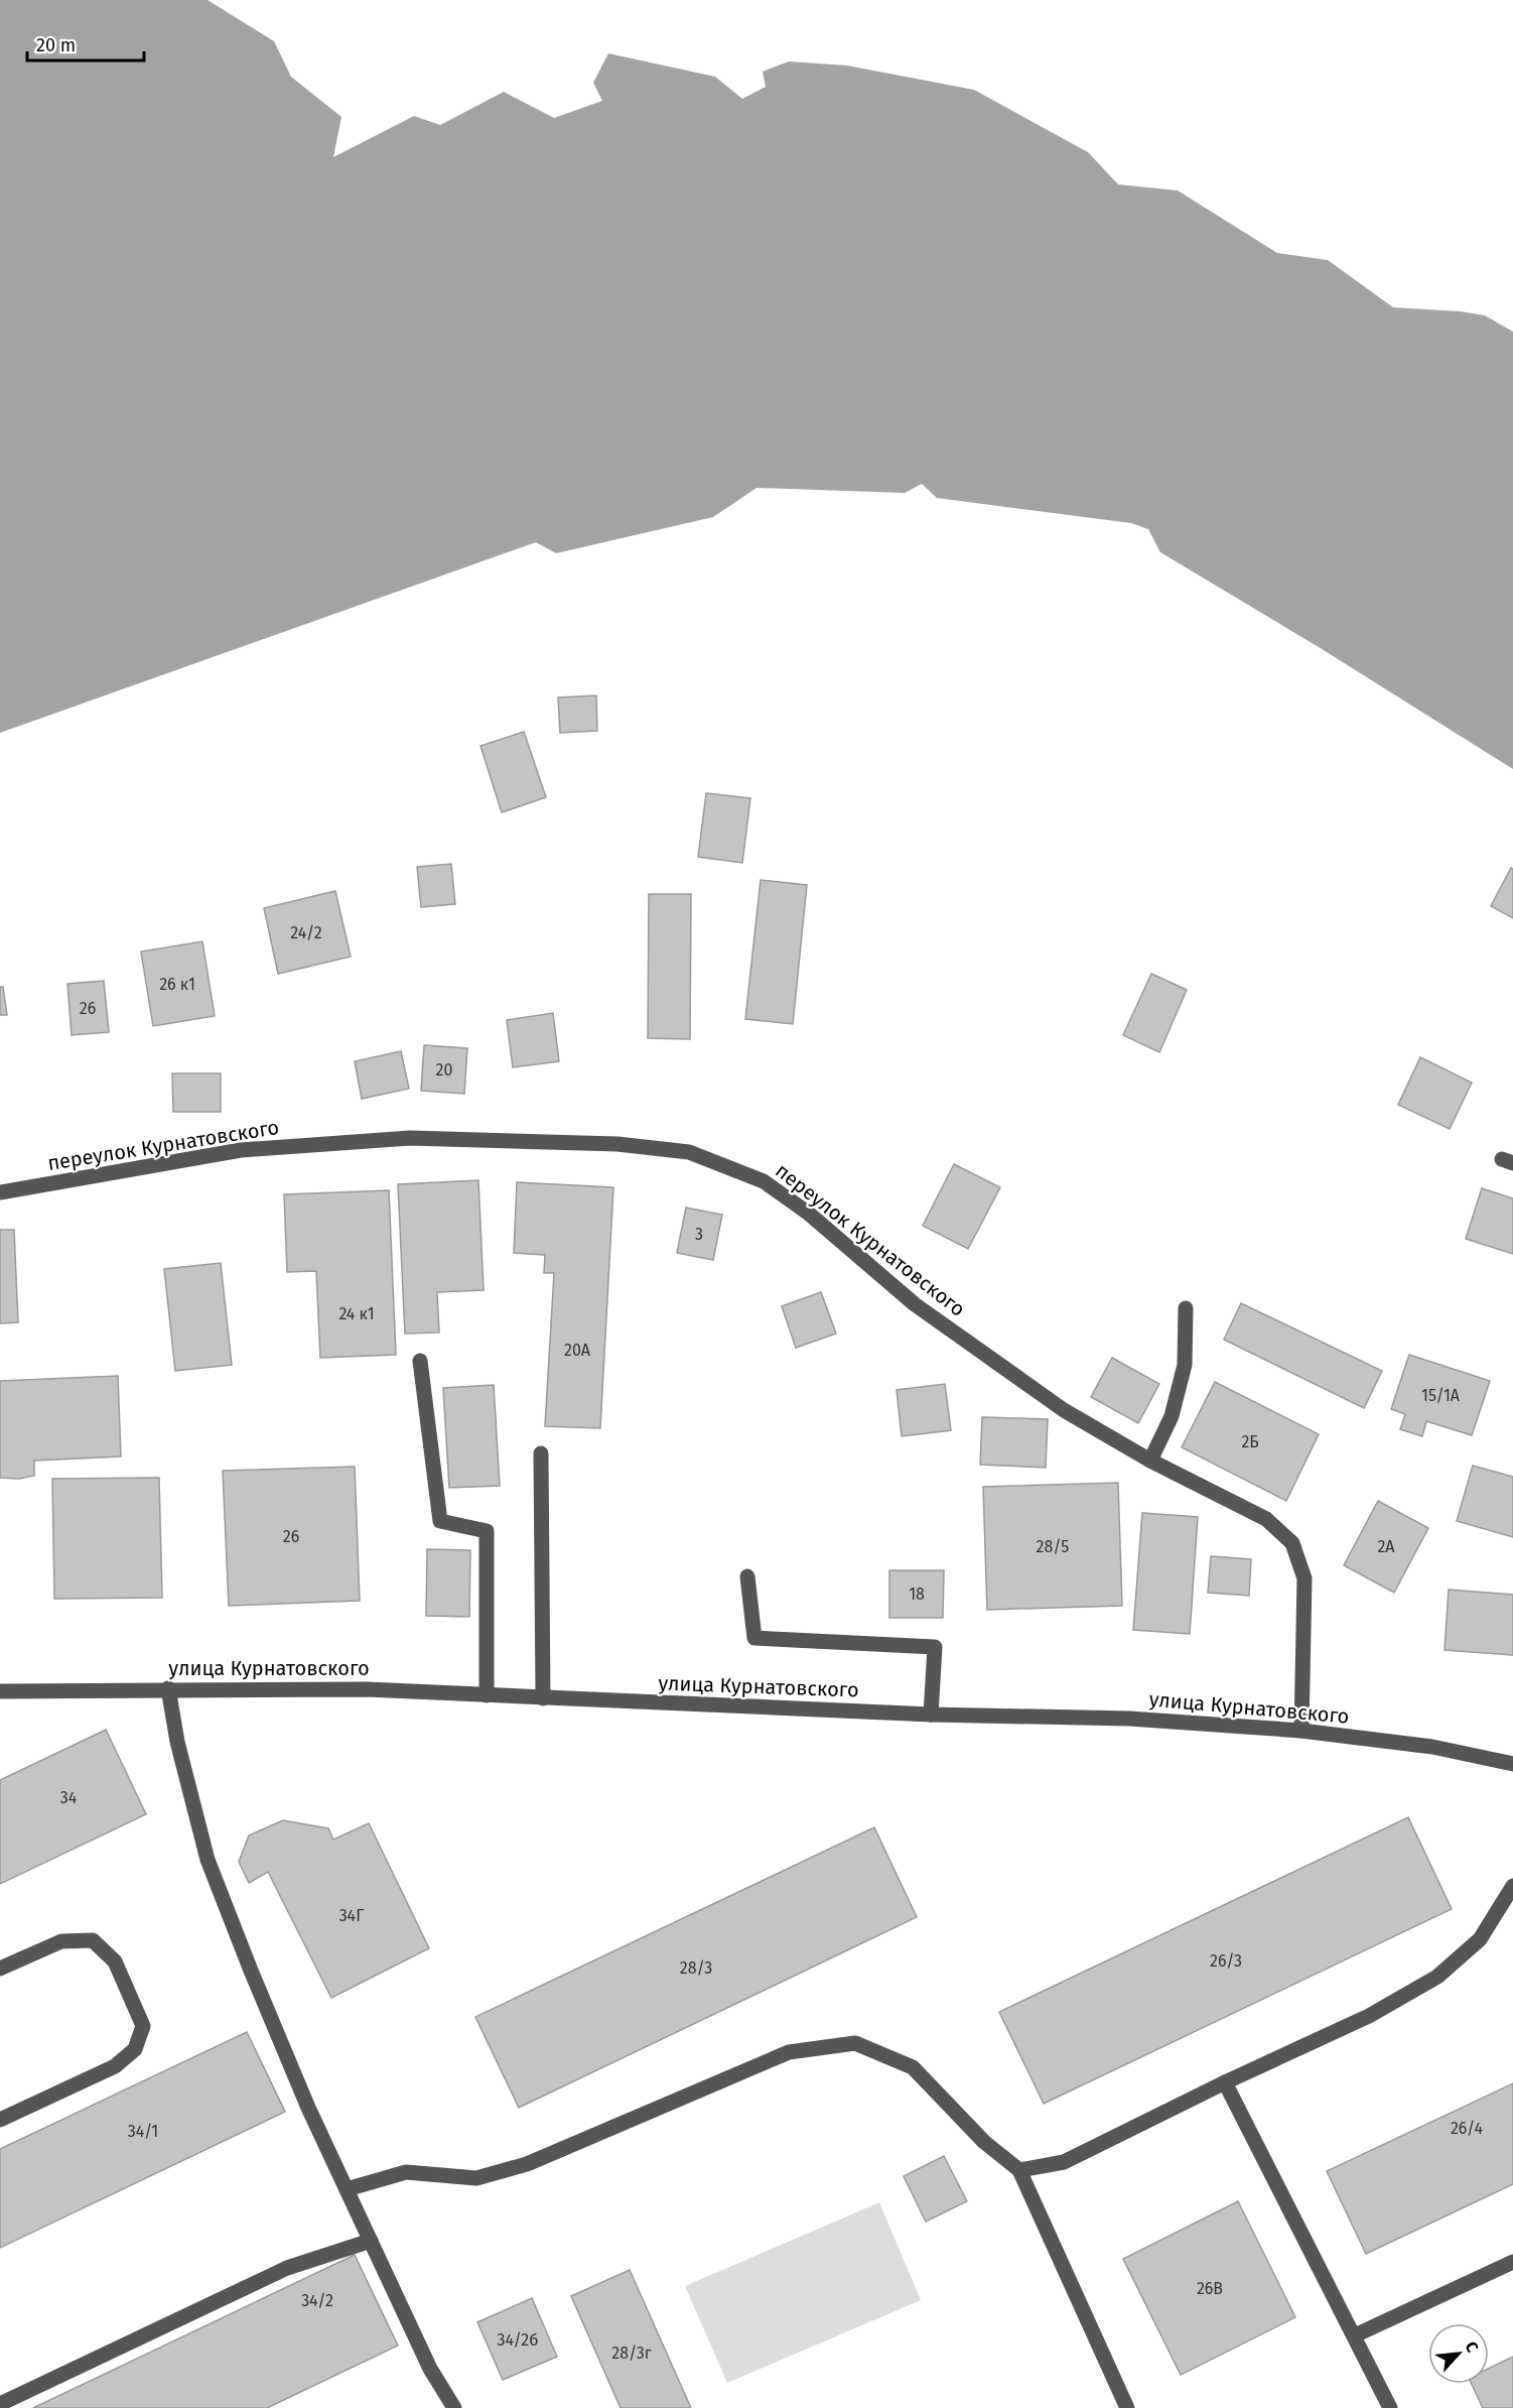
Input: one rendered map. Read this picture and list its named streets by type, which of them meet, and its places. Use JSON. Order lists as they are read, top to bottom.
{
  "streets": {
    "street": ["переулок Курнатовского", "улица Курнатовского"]
  },
  "crossings": [
    ["переулок Курнатовского", "улица Курнатовского"]
  ],
  "house_numbers": [
    "24/2",
    "26 к1",
    "26",
    "20",
    "3",
    "24 к1",
    "20А",
    "15/1А",
    "2Б",
    "26",
    "28/5",
    "2А",
    "18",
    "34",
    "34Г",
    "26/3",
    "28/3",
    "26/4",
    "34/1",
    "26В",
    "34/2",
    "34/2б",
    "28/3г"
  ],
  "scale_bar": "20 m",
  "north": "top right"
}
